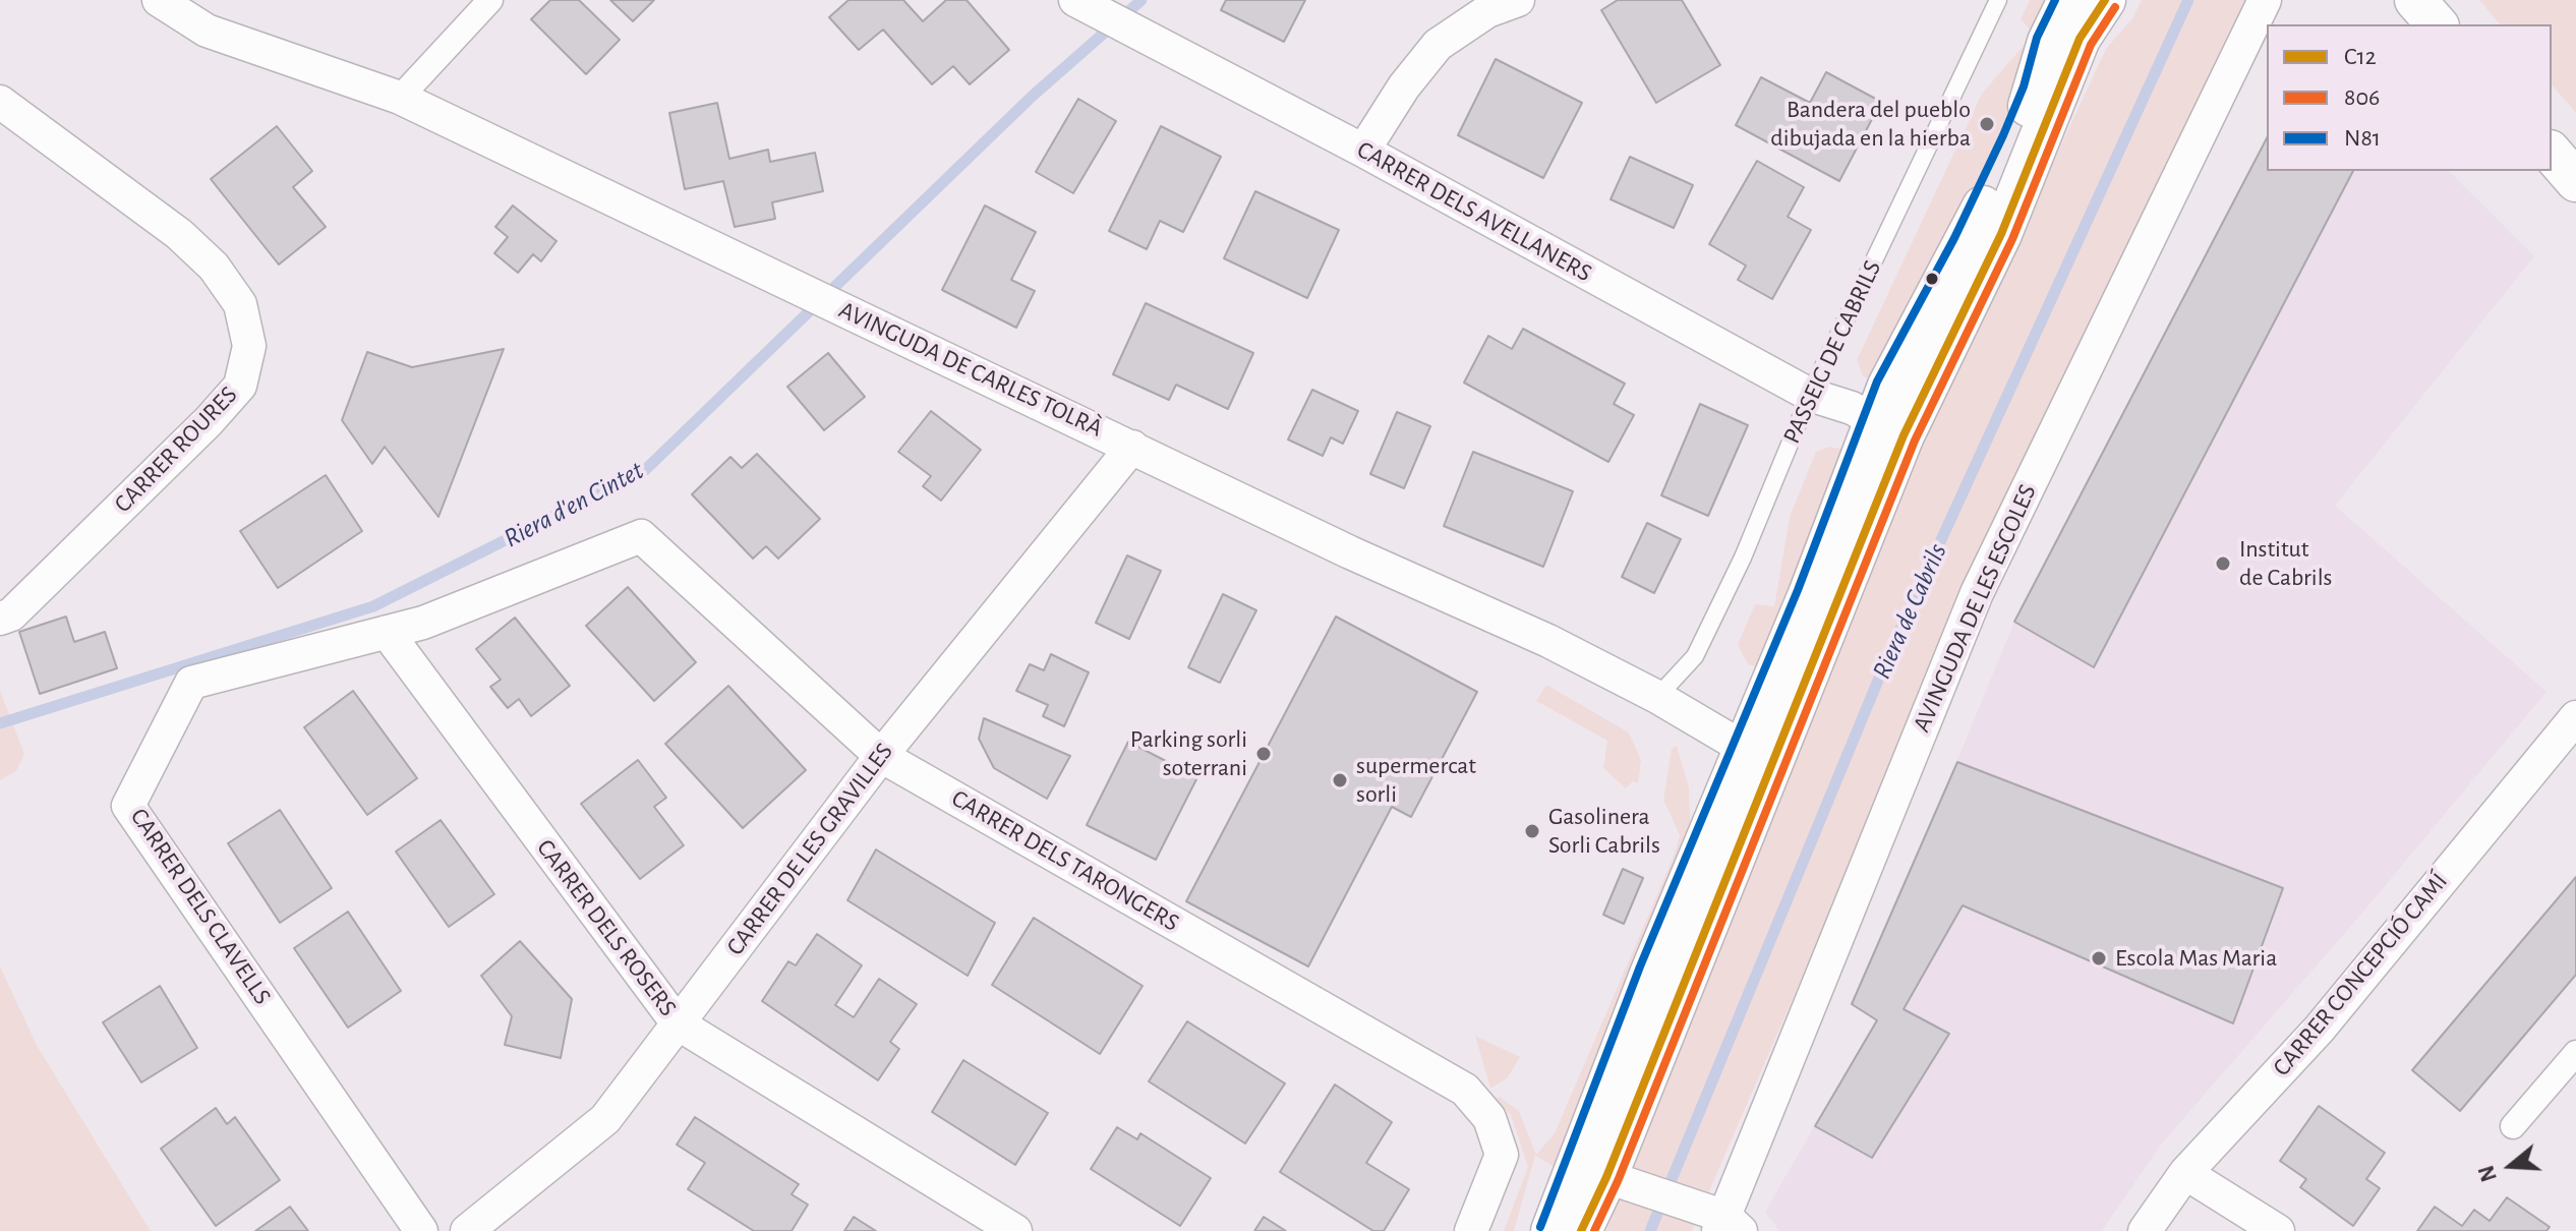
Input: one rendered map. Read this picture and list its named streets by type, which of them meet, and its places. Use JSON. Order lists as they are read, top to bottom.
{
  "streets": {
    "street": [
      "CARRER DELS AVELLANERS",
      "AVINGUDA DE CARLES TOLRÀ",
      "CARRER ROURES",
      "AVINGUDA DE LES ESCOLES",
      "CARRER DE LES GRAVILLES",
      "CARRER DELS TARONGERS",
      "CARRER DELS CLAVELLS",
      "CARRER DELS ROSERS",
      "CARRER CONCEPCIÓ CAMÍ"
    ],
    "lane": ["PASSEIG DE CABRILS"]
  },
  "crossings": [
    ["CARRER DELS AVELLANERS", "PASSEIG DE CABRILS"],
    ["PASSEIG DE CABRILS", "AVINGUDA DE CARLES TOLRÀ"],
    ["AVINGUDA DE CARLES TOLRÀ", "CARRER DE LES GRAVILLES"],
    ["CARRER DE LES GRAVILLES", "CARRER DELS TARONGERS"],
    ["CARRER DE LES GRAVILLES", "CARRER DELS ROSERS"],
    ["CARRER DELS TARONGERS", "CARRER DELS CLAVELLS"],
    ["CARRER DELS CLAVELLS", "CARRER DELS ROSERS"]
  ],
  "water": ["Riera d'en Cintet", "Riera de Cabrils"],
  "places": [
    "Bandera del pueblo dibujada en la hierba",
    "Institut de Cabrils",
    "Parking sorli soterrani",
    "supermercat sorli",
    "Gasolinera Sorli Cabrils",
    "Escola Mas Maria"
  ],
  "lines": ["transit line C12", "transit line N81", "transit line 806"],
  "legend": ["C12", "806", "N81"],
  "north": "left"
}
